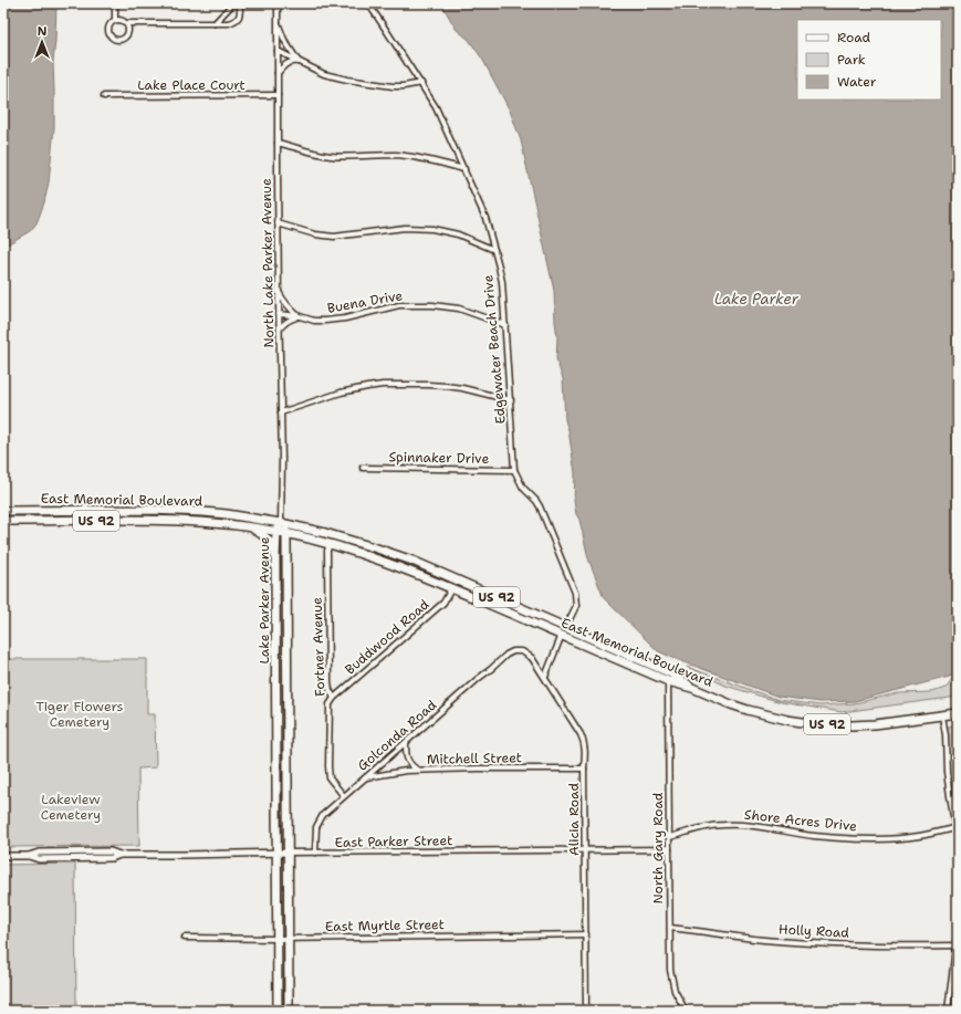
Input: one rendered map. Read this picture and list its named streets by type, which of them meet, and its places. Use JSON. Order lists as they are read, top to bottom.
{
  "streets": {
    "main road": ["East Memorial Boulevard", "US 92", "Lake Parker Avenue"],
    "street": [
      "Lake Place Court",
      "North Lake Parker Avenue",
      "Buena Drive",
      "Edgewater Beach Drive",
      "Spinnaker Drive",
      "Buddwood Road",
      "Fortner Avenue",
      "Golconda Road",
      "Mitchell Street",
      "Alicia Road",
      "Shore Acres Drive",
      "East Parker Street",
      "North Gary Road",
      "East Myrtle Street",
      "Holly Road"
    ]
  },
  "crossings": [
    ["Lake Place Court", "North Lake Parker Avenue"],
    ["North Lake Parker Avenue", "Buena Drive"],
    ["North Lake Parker Avenue", "East Memorial Boulevard"],
    ["North Lake Parker Avenue", "Lake Parker Avenue"],
    ["Buena Drive", "Edgewater Beach Drive"],
    ["Edgewater Beach Drive", "Spinnaker Drive"],
    ["Edgewater Beach Drive", "East Memorial Boulevard"],
    ["Edgewater Beach Drive", "Alicia Road"],
    ["East Memorial Boulevard", "Lake Parker Avenue"],
    ["East Memorial Boulevard", "Buddwood Road"],
    ["East Memorial Boulevard", "Fortner Avenue"],
    ["East Memorial Boulevard", "North Gary Road"],
    ["Lake Parker Avenue", "East Parker Street"],
    ["Lake Parker Avenue", "East Myrtle Street"],
    ["Buddwood Road", "Fortner Avenue"],
    ["Fortner Avenue", "Golconda Road"],
    ["Golconda Road", "Mitchell Street"],
    ["Golconda Road", "Alicia Road"],
    ["Golconda Road", "East Parker Street"],
    ["Mitchell Street", "Alicia Road"],
    ["Alicia Road", "East Parker Street"],
    ["Alicia Road", "East Myrtle Street"],
    ["Shore Acres Drive", "North Gary Road"],
    ["East Parker Street", "North Gary Road"],
    ["North Gary Road", "Holly Road"]
  ],
  "water": ["Lake Parker"],
  "parks": ["Tiger Flowers Cemetery", "Lakeview Cemetery"],
  "legend": ["Road", "Park", "Water"],
  "north": "top"
}
